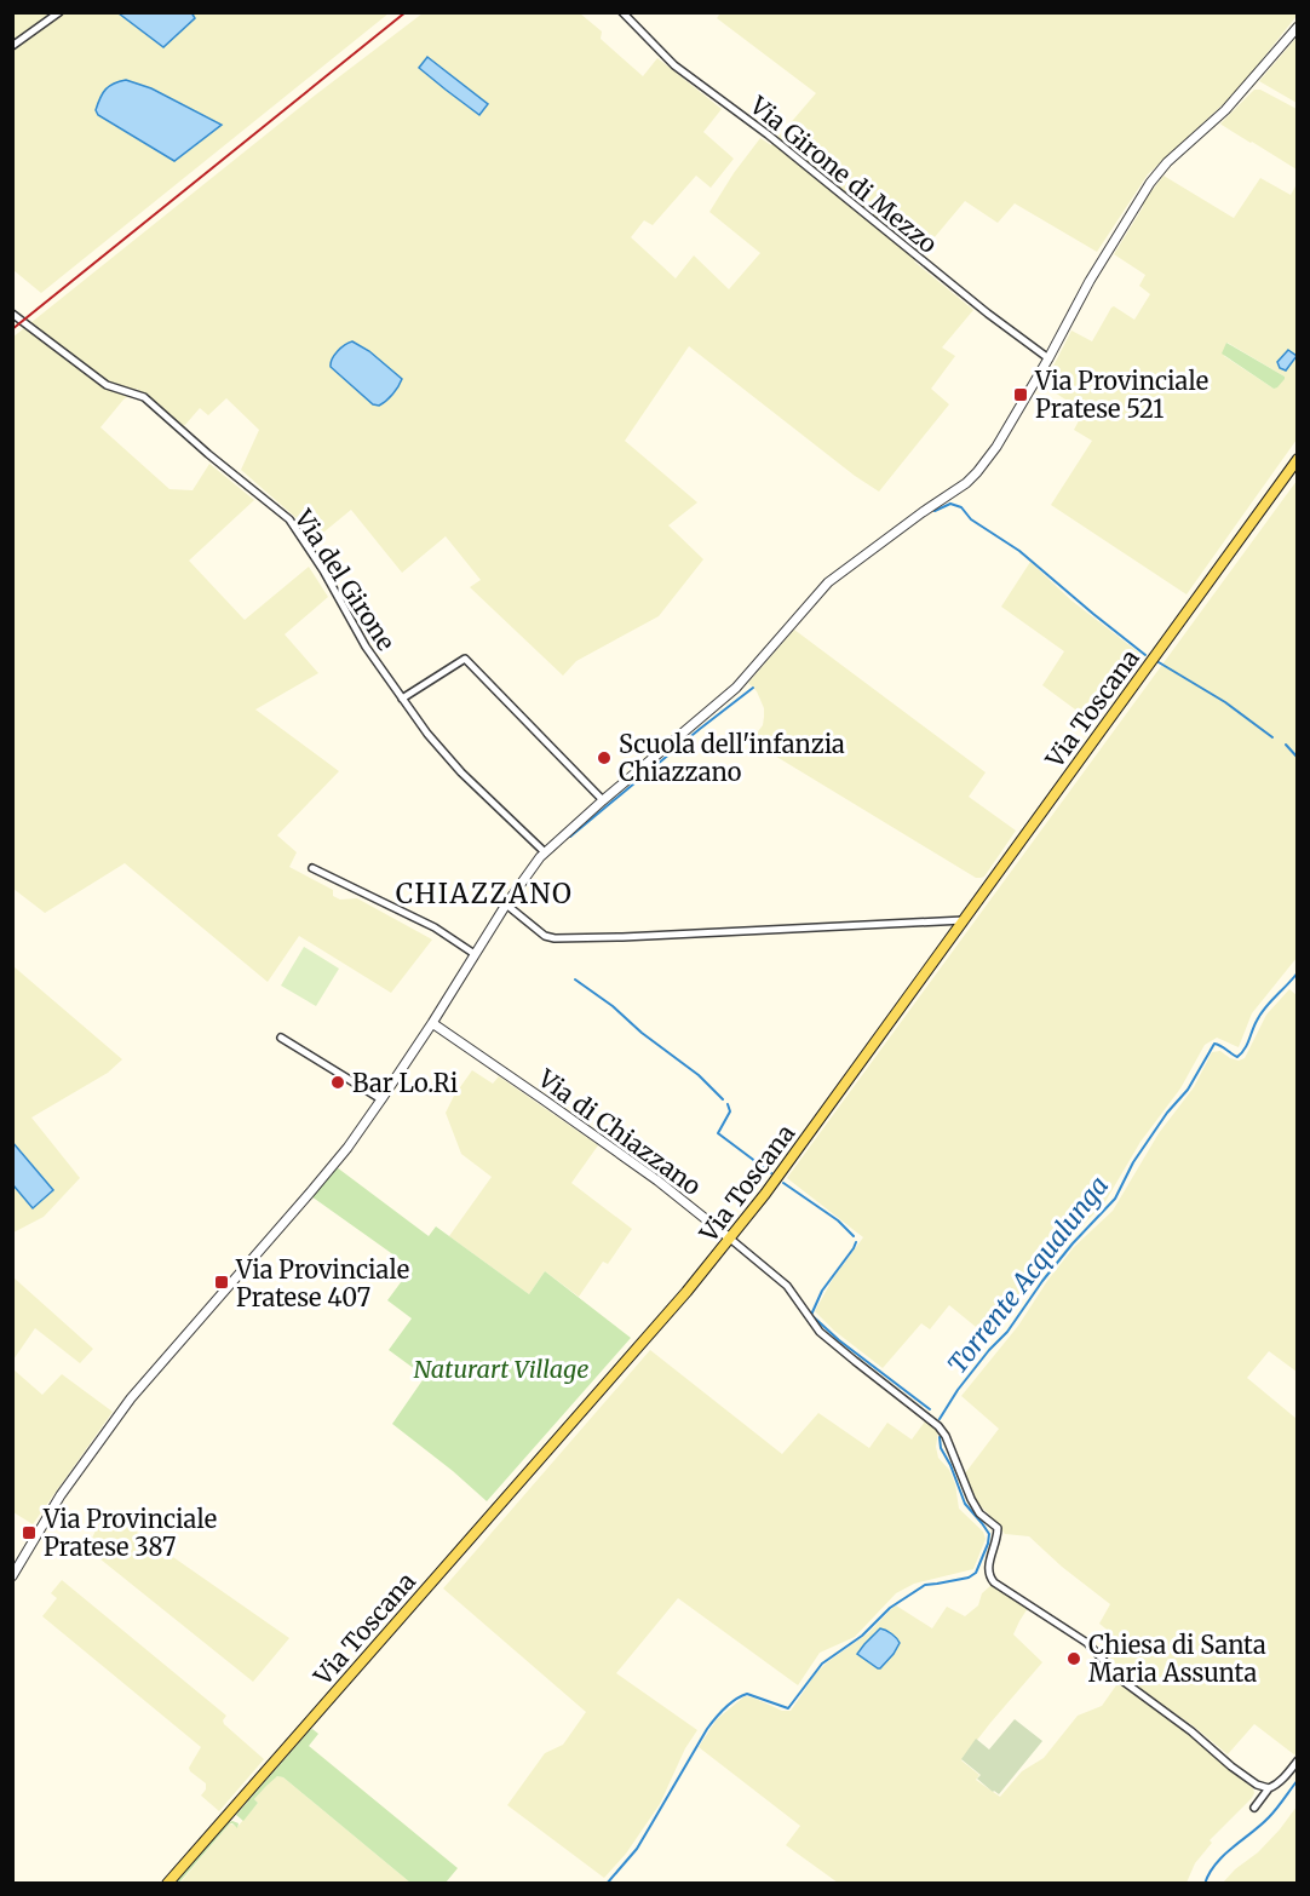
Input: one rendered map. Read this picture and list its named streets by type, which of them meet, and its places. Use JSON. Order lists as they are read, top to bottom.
{
  "streets": {
    "main road": ["Via Toscana"],
    "street": ["Via Girone di Mezzo", "Via del Girone", "Via di Chiazzano"]
  },
  "crossings": [
    ["Via Toscana", "Via di Chiazzano"]
  ],
  "districts": ["CHIAZZANO"],
  "water": ["Torrente Acqualunga"],
  "parks": ["Naturart Village"],
  "places": {
    "transit": ["Via Provinciale Pratese 521", "Via Provinciale Pratese 407", "Via Provinciale Pratese 387"],
    "other": ["Scuola dell'infanzia Chiazzano", "Bar Lo.Ri", "Chiesa di Santa Maria Assunta"]
  }
}
